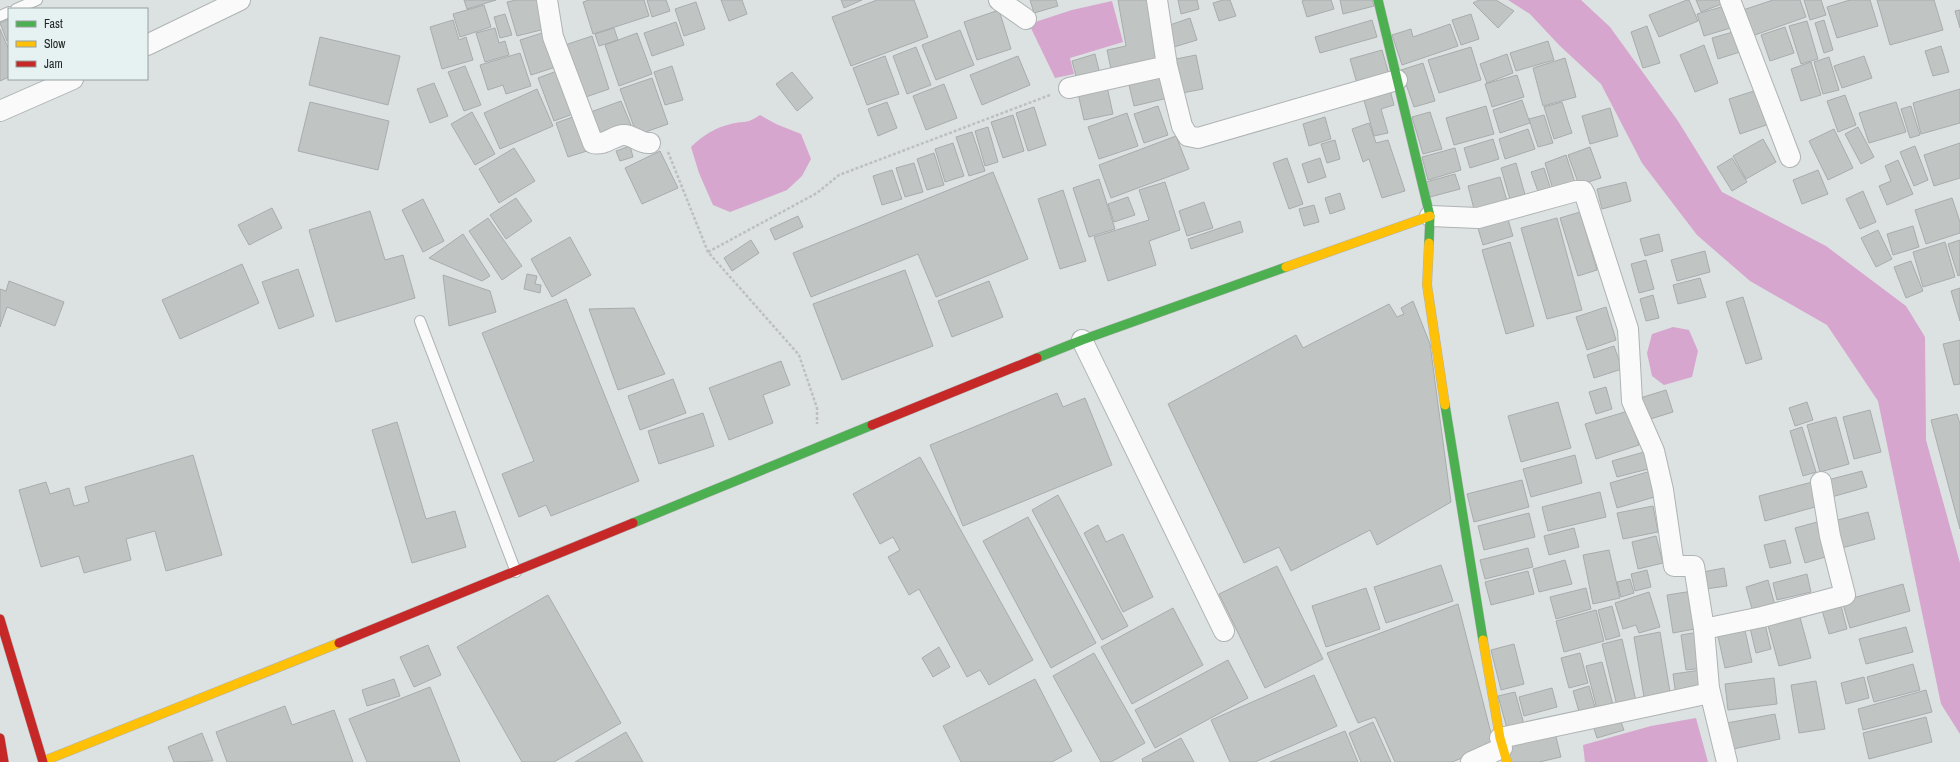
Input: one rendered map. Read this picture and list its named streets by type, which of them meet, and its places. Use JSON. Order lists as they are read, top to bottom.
{
  "legend": ["Fast", "Slow", "Jam"]
}
